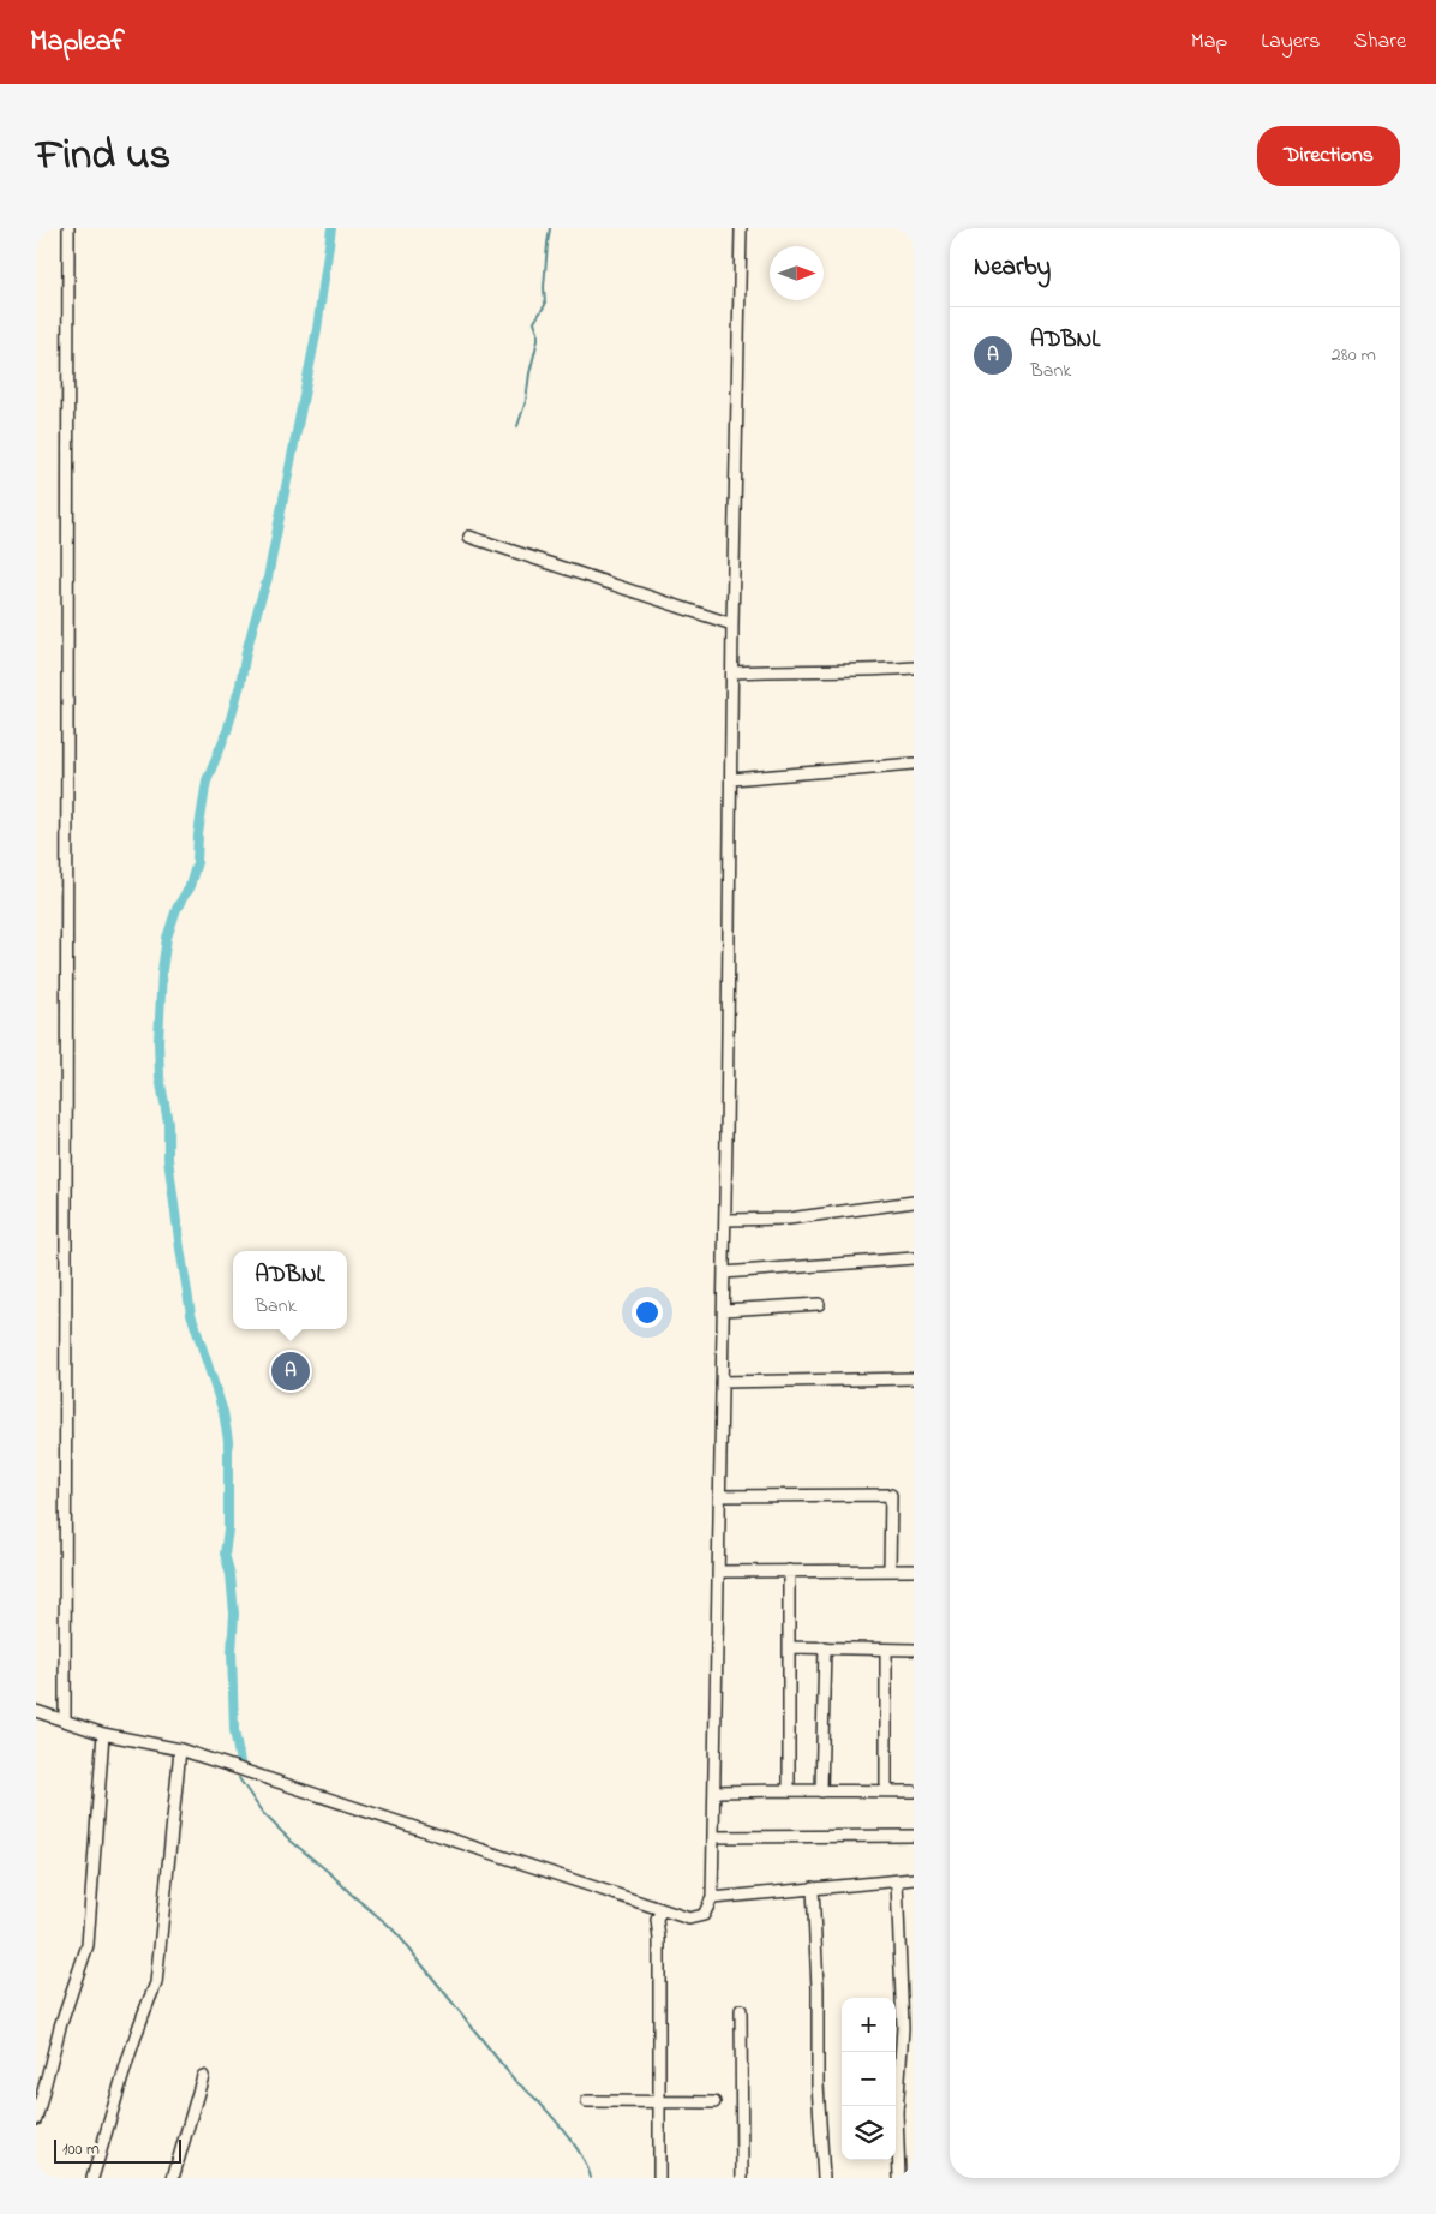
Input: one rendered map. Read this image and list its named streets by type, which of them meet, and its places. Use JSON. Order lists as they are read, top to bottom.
{
  "scale_bar": "100 m",
  "north": "right",
  "page": {
    "header": "Mapleaf",
    "nav": ["Map", "Layers", "Share"],
    "title": "Find us",
    "buttons": "Directions",
    "heading": "Nearby",
    "list": [
      {
        "mark": "A",
        "name": "ADBNL",
        "note": "Bank",
        "value": "280 m"
      }
    ],
    "popup": ["ADBNL", "Bank"],
    "pins": "A",
    "map_buttons": ["+", "−"],
    "scale": "100 m"
  }
}
